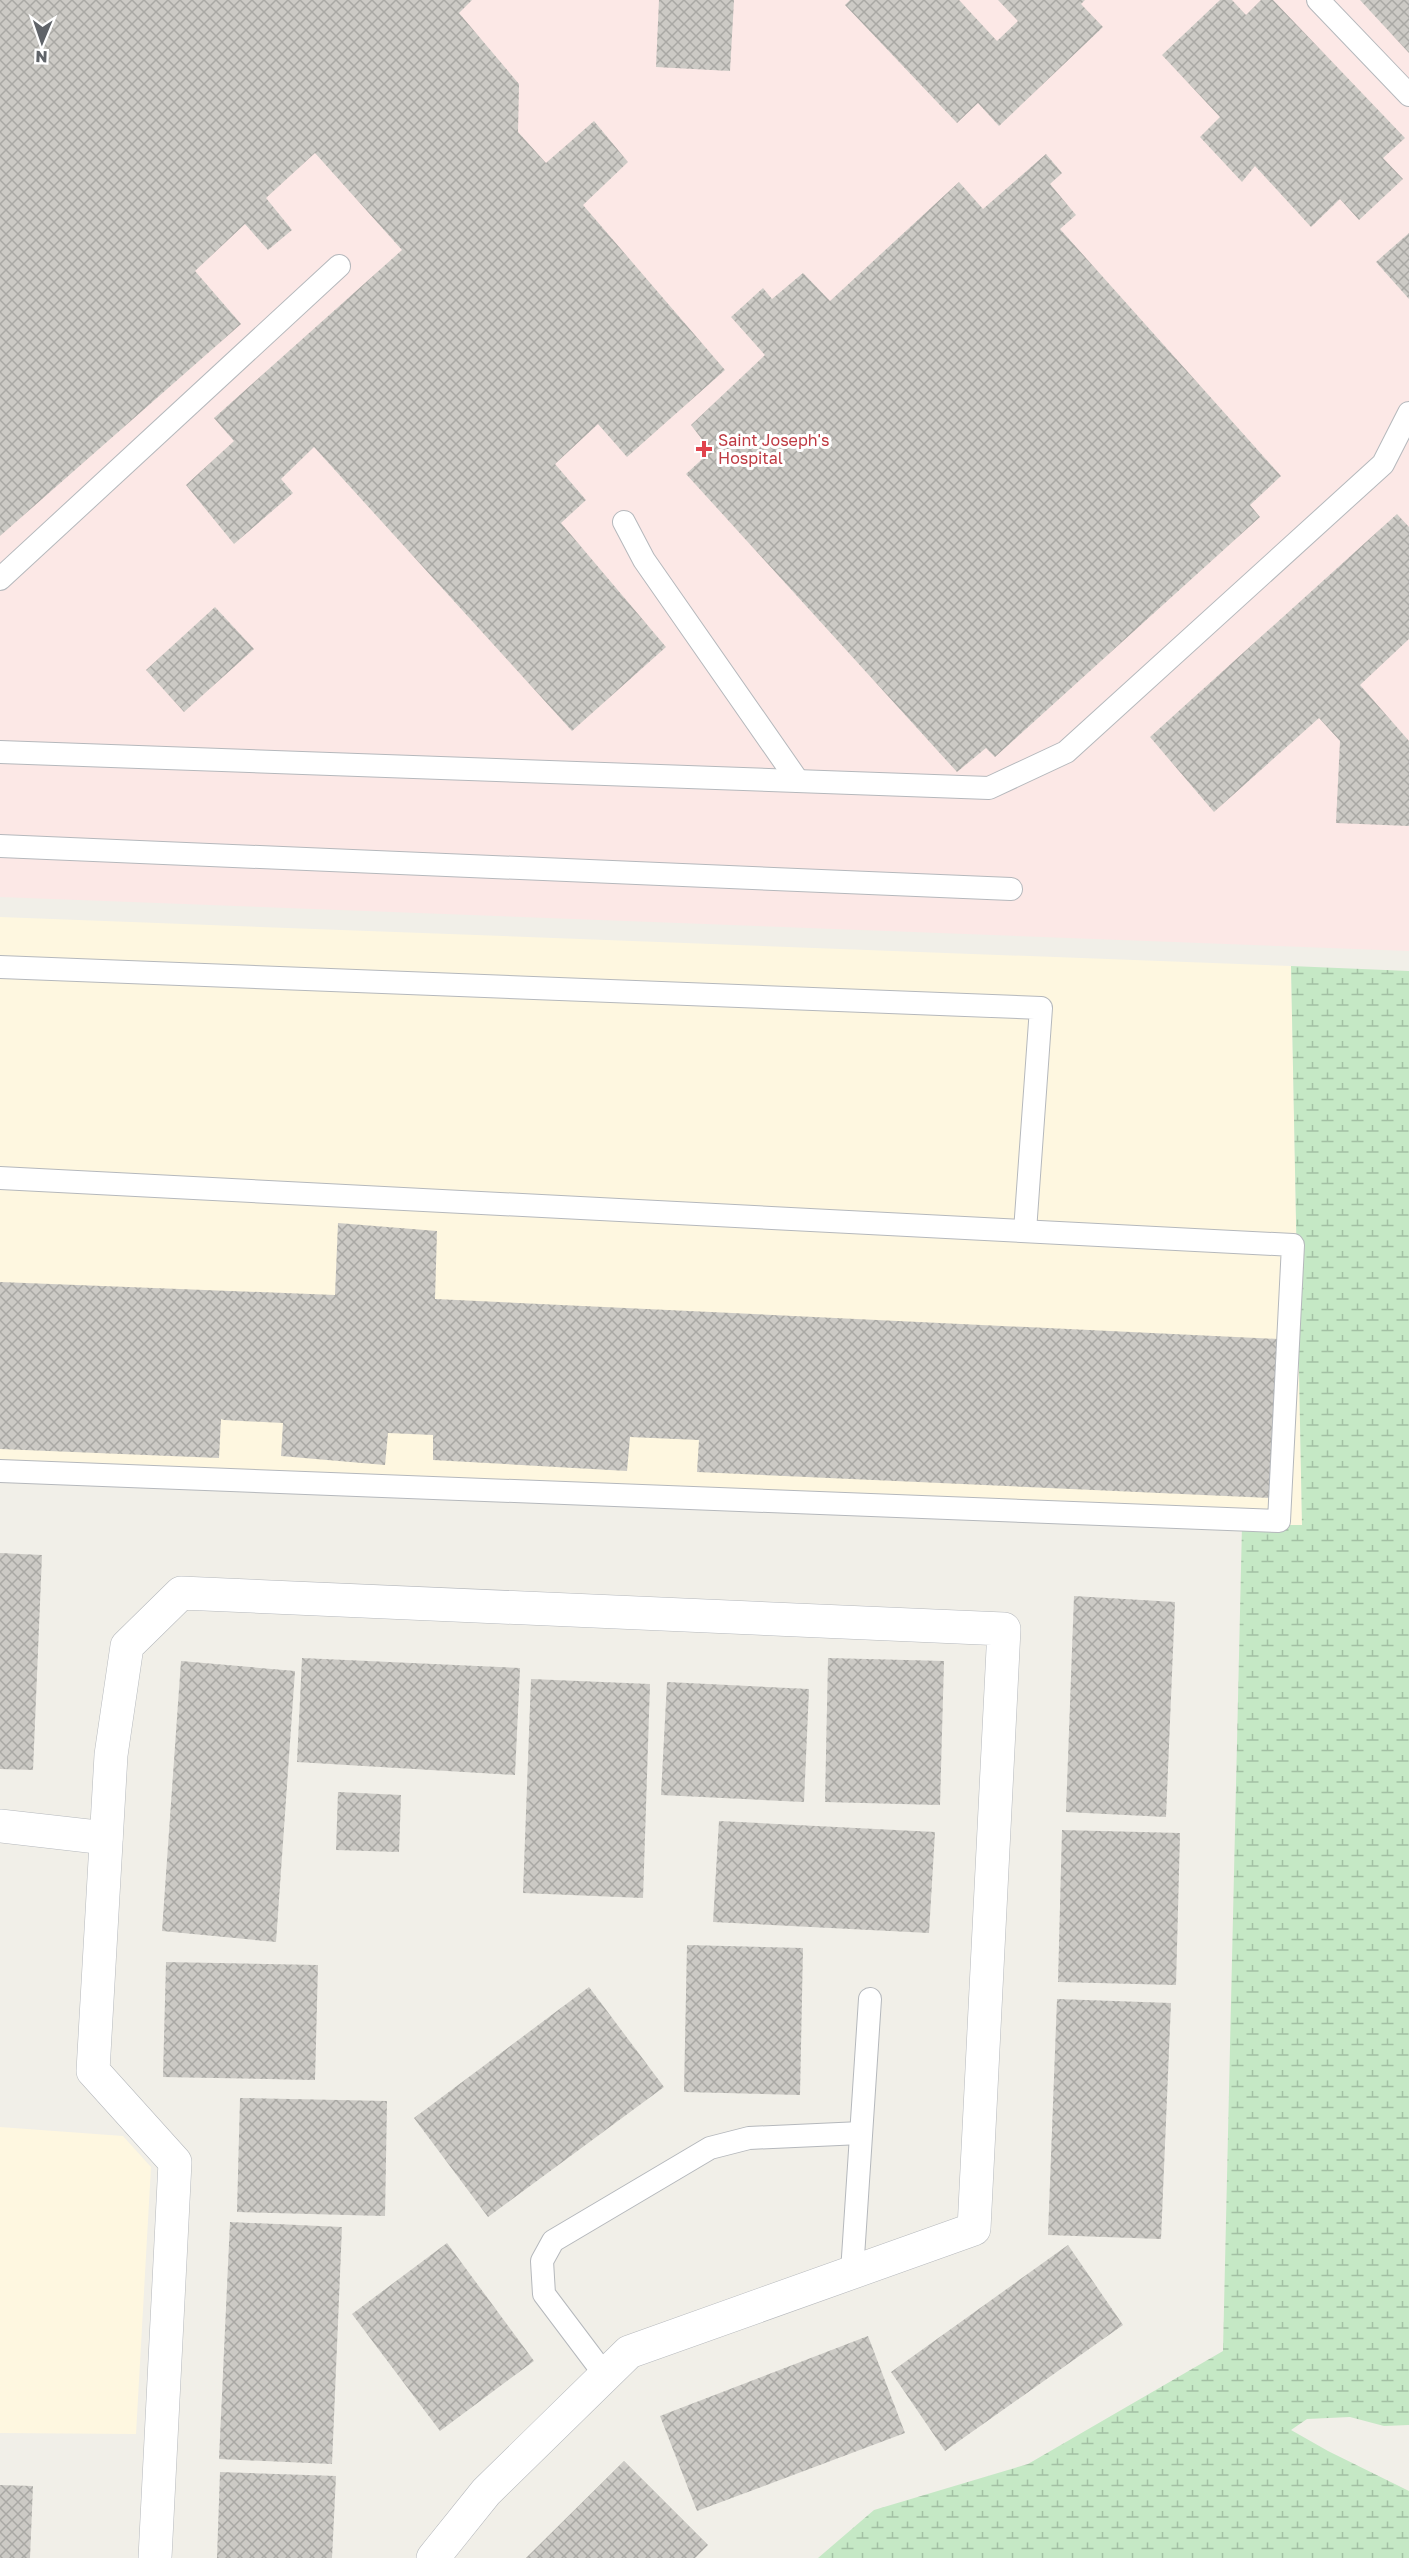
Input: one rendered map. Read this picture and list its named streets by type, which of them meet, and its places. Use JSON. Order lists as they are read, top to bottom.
{
  "places": {
    "health": ["Saint Joseph's Hospital"]
  },
  "north": "bottom"
}
